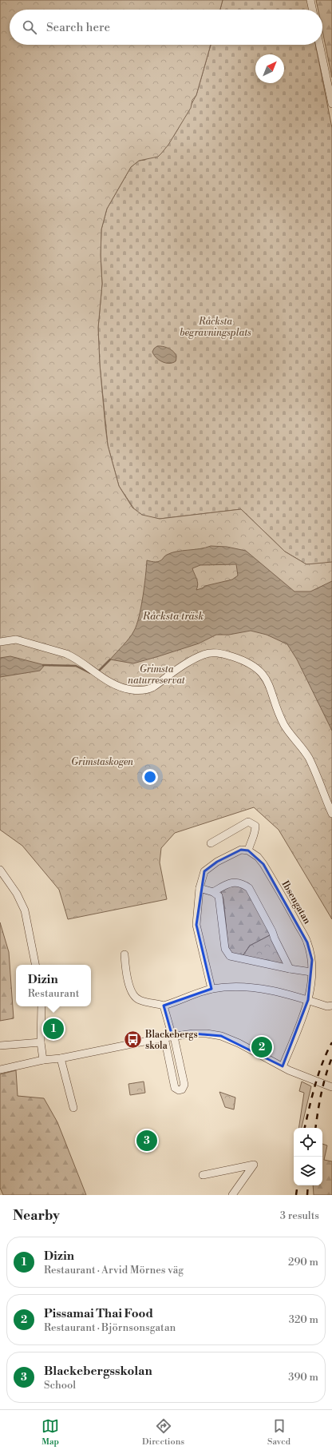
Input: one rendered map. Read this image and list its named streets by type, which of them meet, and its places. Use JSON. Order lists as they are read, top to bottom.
{
  "streets": {
    "street": ["Ibsengatan"]
  },
  "water": ["Råcksta träsk"],
  "parks": ["Råcksta begravningsplats", "Grimsta naturreservat", "Grimstaskogen"],
  "places": {
    "bus stop": ["Blackebergs skola"]
  },
  "north": "top right",
  "page": {
    "search": "Search here",
    "popup": ["Dizin", "Restaurant"],
    "pins": ["1", "2", "3"],
    "heading": ["Nearby", "3 results"],
    "list": [
      {
        "mark": "1",
        "name": "Dizin",
        "note": "Restaurant · Arvid Mörnes väg",
        "value": "290 m"
      },
      {
        "mark": "2",
        "name": "Pissamai Thai Food",
        "note": "Restaurant · Björnsonsgatan",
        "value": "320 m"
      },
      {
        "mark": "3",
        "name": "Blackebergsskolan",
        "note": "School",
        "value": "390 m"
      }
    ],
    "nav": ["Map", "Directions", "Saved"]
  }
}
